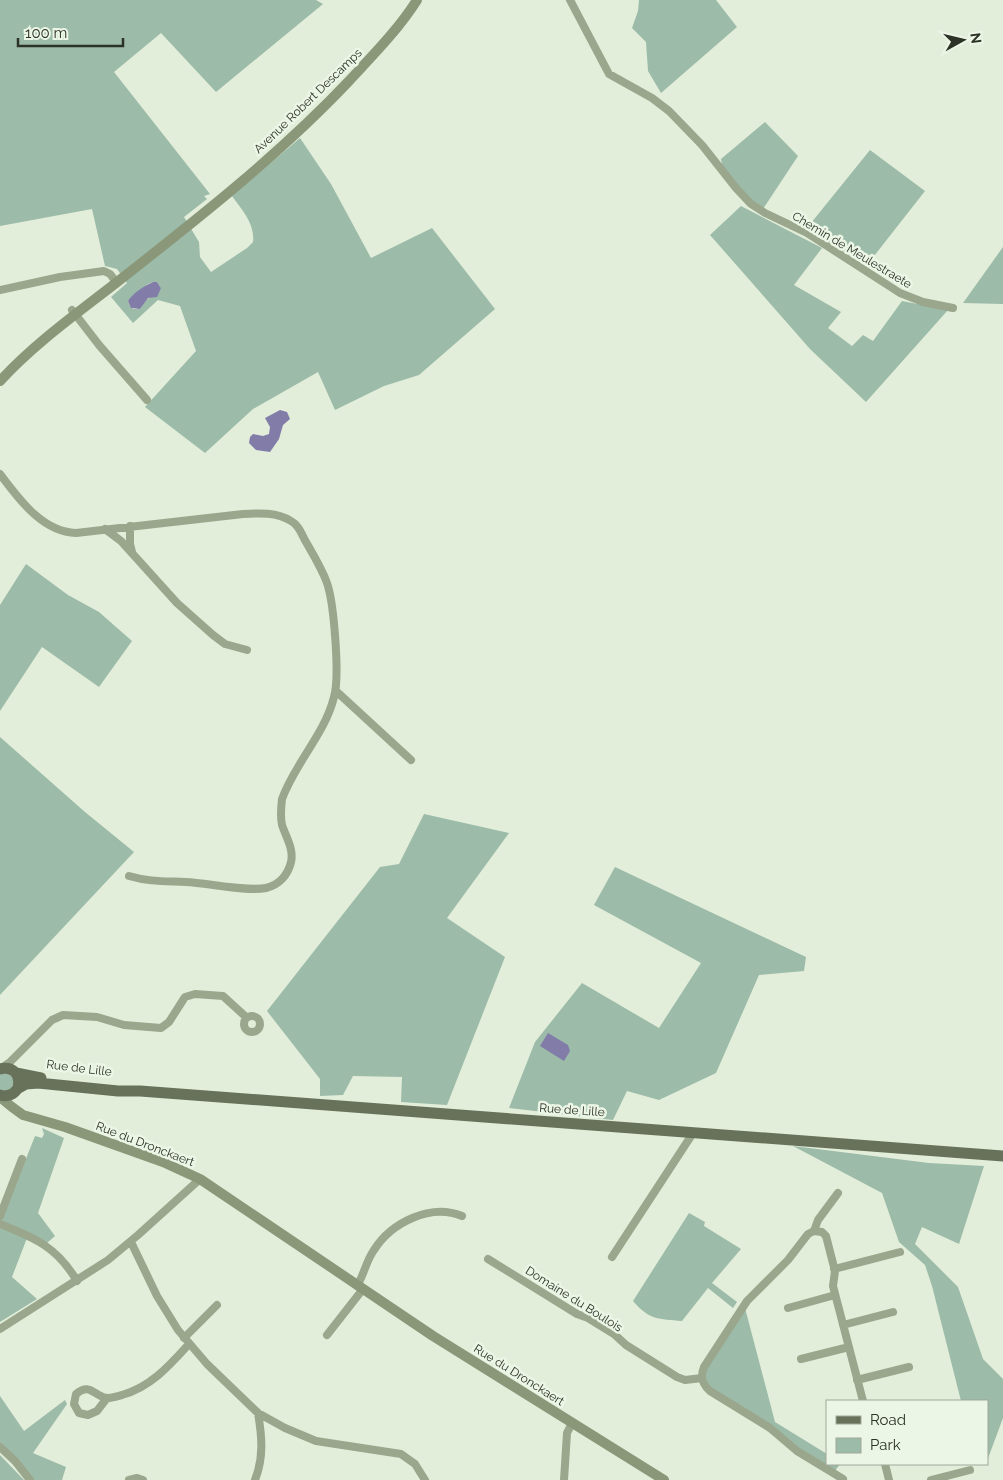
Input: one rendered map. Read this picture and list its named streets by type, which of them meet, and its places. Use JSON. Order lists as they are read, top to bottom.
{
  "streets": {
    "main road": ["Avenue Robert Descamps", "Rue de Lille", "Rue du Dronckaert"],
    "street": ["Chemin de Meulestraete", "Domaine du Boulois"]
  },
  "crossings": [
    ["Rue de Lille", "Rue du Dronckaert"]
  ],
  "legend": ["Road", "Park"],
  "scale_bar": "100 m",
  "north": "right"
}
